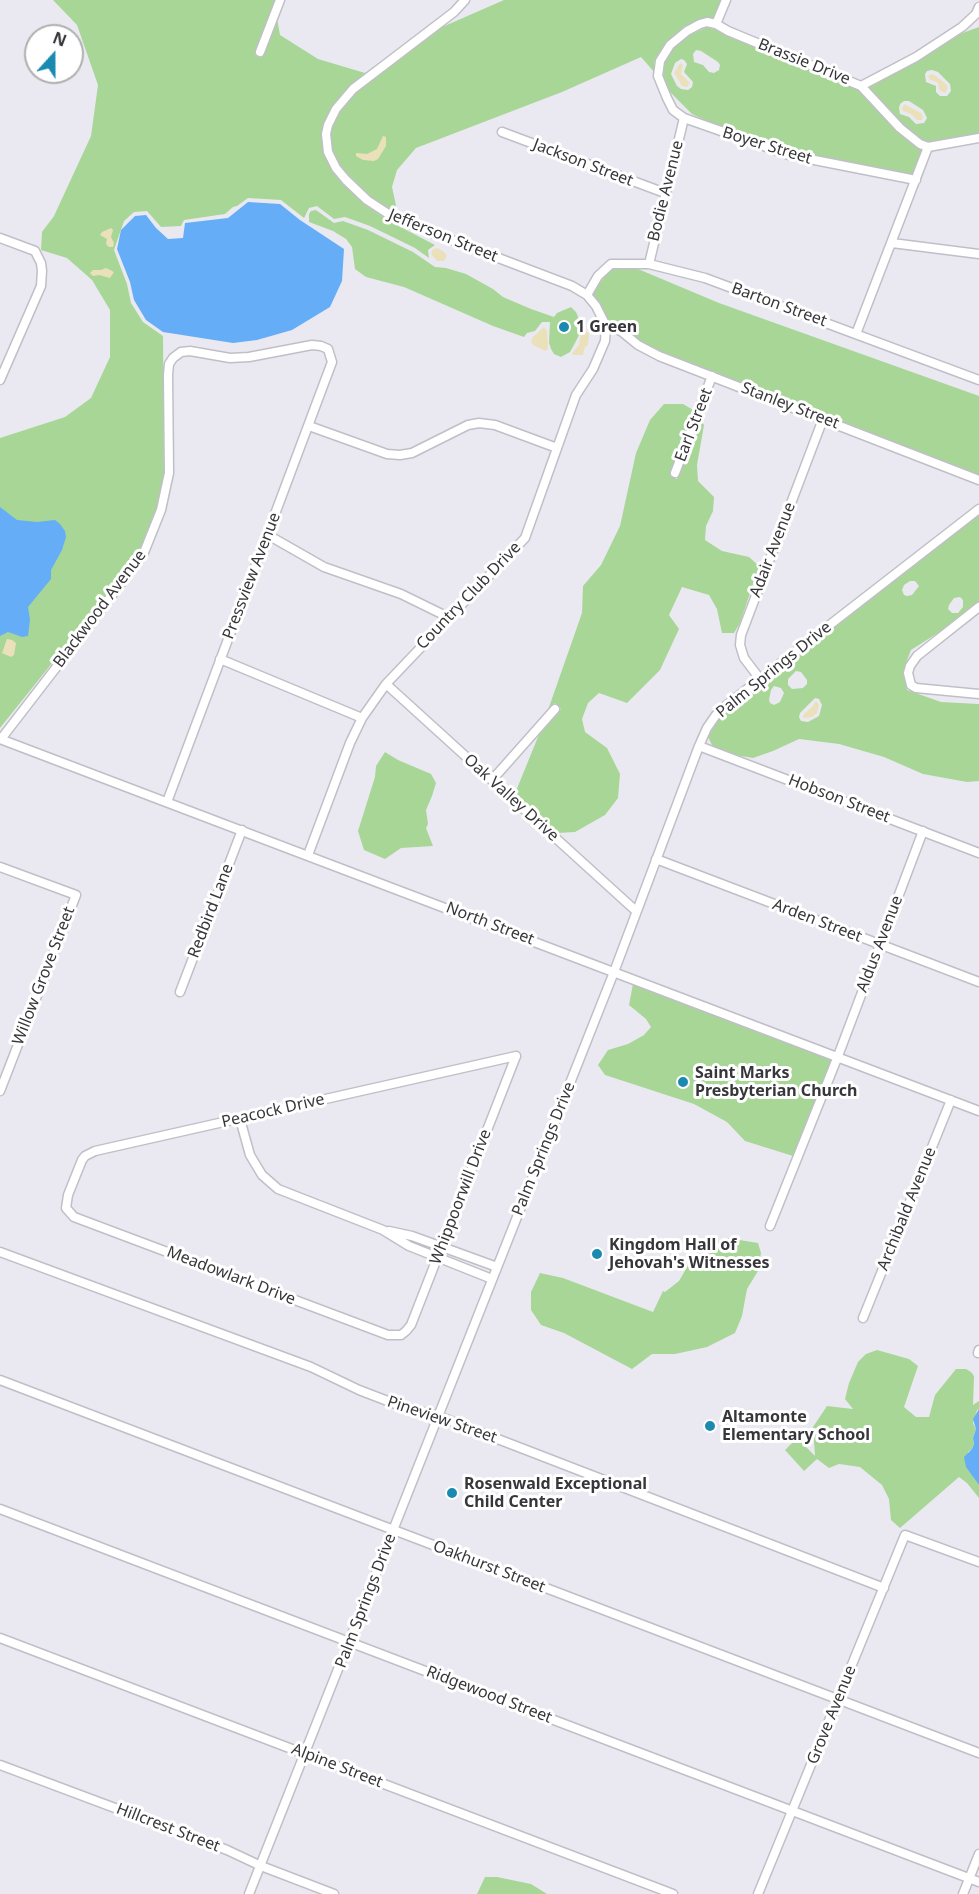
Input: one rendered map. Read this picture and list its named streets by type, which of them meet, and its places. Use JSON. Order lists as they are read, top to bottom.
{
  "streets": {
    "street": [
      "Brassie Drive",
      "Boyer Street",
      "Jackson Street",
      "Bodie Avenue",
      "Jefferson Street",
      "Barton Street",
      "Stanley Street",
      "Earl Street",
      "Adair Avenue",
      "Pressview Avenue",
      "Country Club Drive",
      "Blackwood Avenue",
      "Palm Springs Drive",
      "Oak Valley Drive",
      "Hobson Street",
      "Redbird Lane",
      "Arden Street",
      "North Street",
      "Aldus Avenue",
      "Willow Grove Street",
      "Peacock Drive",
      "Whippoorwill Drive",
      "Archibald Avenue",
      "Meadowlark Drive",
      "Pineview Street",
      "Oakhurst Street",
      "Ridgewood Street",
      "Grove Avenue",
      "Alpine Street",
      "Hillcrest Street"
    ]
  },
  "crossings": [
    ["Boyer Street", "Bodie Avenue"],
    ["Jackson Street", "Bodie Avenue"],
    ["Bodie Avenue", "Barton Street"],
    ["Jefferson Street", "Barton Street"],
    ["Stanley Street", "Earl Street"],
    ["Stanley Street", "Adair Avenue"],
    ["Stanley Street", "Country Club Drive"],
    ["Adair Avenue", "Palm Springs Drive"],
    ["Pressview Avenue", "Blackwood Avenue"],
    ["Pressview Avenue", "North Street"],
    ["Country Club Drive", "Oak Valley Drive"],
    ["Country Club Drive", "North Street"],
    ["Blackwood Avenue", "North Street"],
    ["Palm Springs Drive", "Oak Valley Drive"],
    ["Palm Springs Drive", "Hobson Street"],
    ["Palm Springs Drive", "Arden Street"],
    ["Palm Springs Drive", "North Street"],
    ["Palm Springs Drive", "Pineview Street"],
    ["Palm Springs Drive", "Oakhurst Street"],
    ["Palm Springs Drive", "Ridgewood Street"],
    ["Palm Springs Drive", "Alpine Street"],
    ["Palm Springs Drive", "Hillcrest Street"],
    ["Hobson Street", "Aldus Avenue"],
    ["Redbird Lane", "North Street"],
    ["Arden Street", "Aldus Avenue"],
    ["North Street", "Aldus Avenue"],
    ["North Street", "Archibald Avenue"],
    ["Peacock Drive", "Whippoorwill Drive"],
    ["Peacock Drive", "Meadowlark Drive"],
    ["Whippoorwill Drive", "Meadowlark Drive"],
    ["Pineview Street", "Grove Avenue"],
    ["Oakhurst Street", "Grove Avenue"],
    ["Ridgewood Street", "Grove Avenue"]
  ],
  "places": [
    "1 Green",
    "Saint Marks Presbyterian Church",
    "Kingdom Hall of Jehovah's Witnesses",
    "Altamonte Elementary School",
    "Rosenwald Exceptional Child Center"
  ],
  "north": "top"
}
